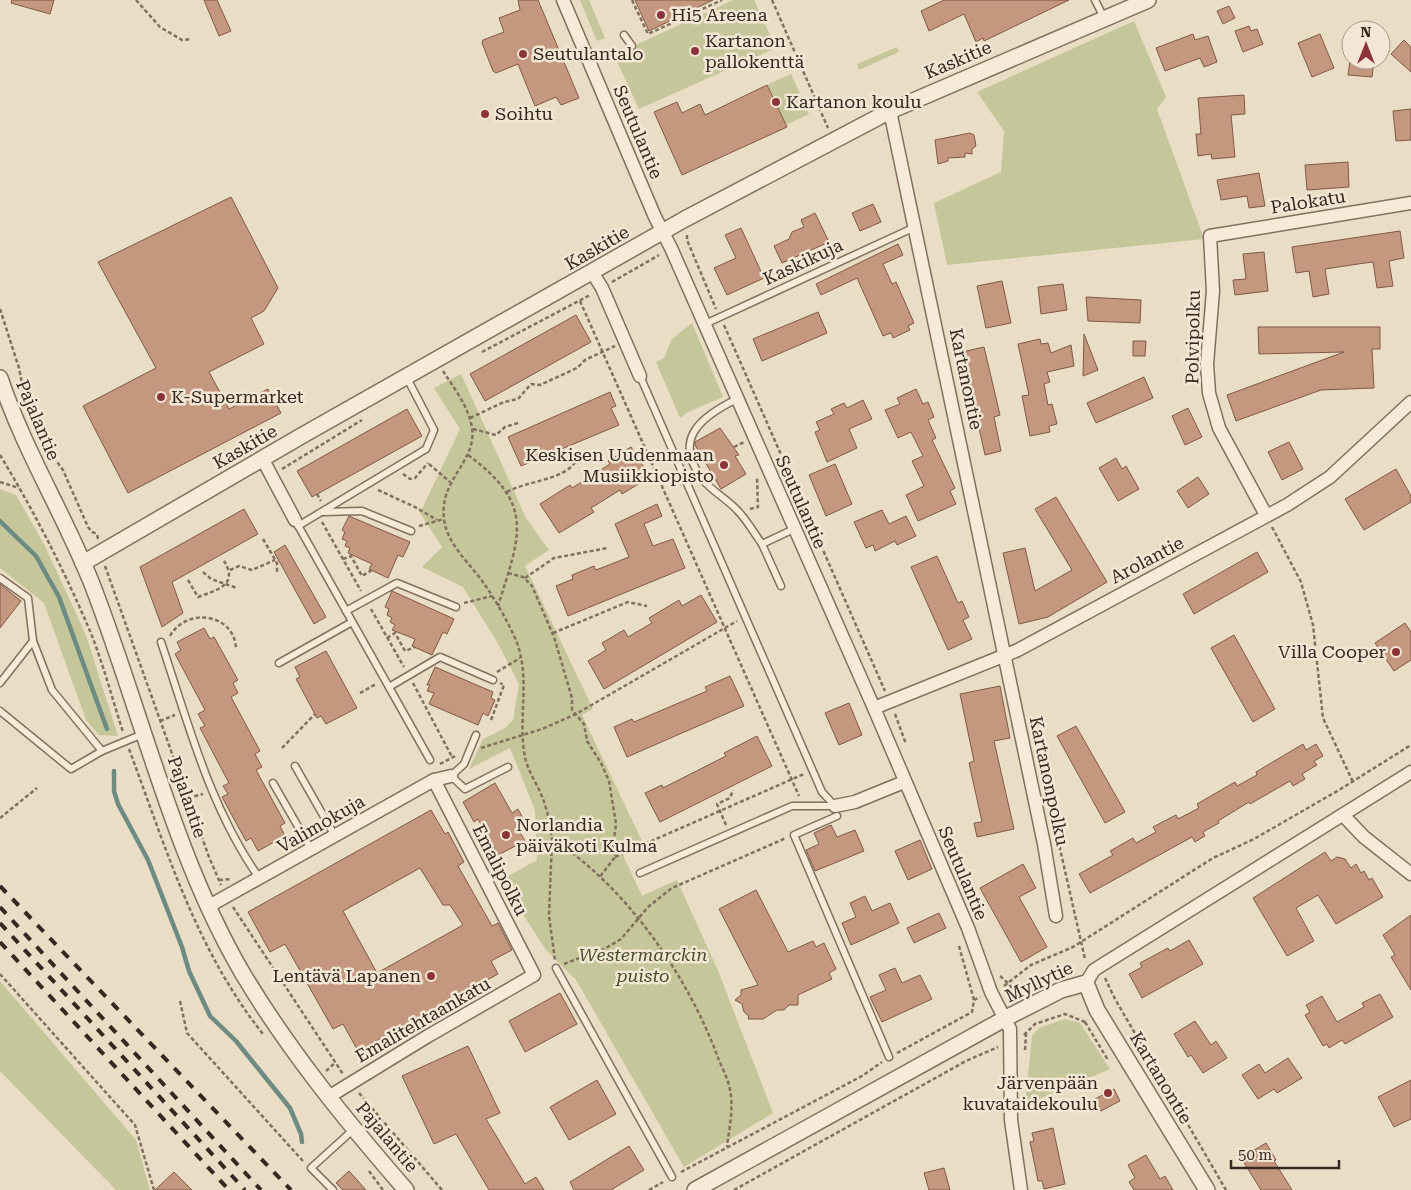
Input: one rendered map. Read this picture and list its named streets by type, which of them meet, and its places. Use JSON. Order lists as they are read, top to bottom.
{
  "streets": {
    "street": [
      "Kaskitie",
      "Seutulantie",
      "Palokatu",
      "Polvipolku",
      "Kartanontie",
      "Pajalantie",
      "Arolantie",
      "Kartanonpolku",
      "Valimokuja",
      "Emalipolku",
      "Myllytie",
      "Emalitehtaankatu"
    ],
    "lane": ["Kaskikuja"]
  },
  "crossings": [
    ["Kaskitie", "Seutulantie"],
    ["Kaskitie", "Kartanontie"],
    ["Kaskitie", "Pajalantie"],
    ["Seutulantie", "Kaskikuja"],
    ["Seutulantie", "Arolantie"],
    ["Seutulantie", "Myllytie"],
    ["Palokatu", "Polvipolku"],
    ["Kaskikuja", "Kartanontie"],
    ["Polvipolku", "Arolantie"],
    ["Kartanontie", "Arolantie"],
    ["Kartanontie", "Kartanonpolku"],
    ["Kartanontie", "Myllytie"],
    ["Pajalantie", "Valimokuja"],
    ["Pajalantie", "Emalitehtaankatu"],
    ["Arolantie", "Kartanonpolku"],
    ["Valimokuja", "Emalipolku"],
    ["Emalipolku", "Emalitehtaankatu"]
  ],
  "parks": ["Westermarckin puisto"],
  "places": [
    "Hi5 Areena",
    "Kartanon pallokenttä",
    "Seutulantalo",
    "Kartanon koulu",
    "Soihtu",
    "K-Supermarket",
    "Keskisen Uudenmaan Musiikkiopisto",
    "Villa Cooper",
    "Norlandia päiväkoti Kulma",
    "Lentävä Lapanen",
    "Järvenpään kuvataidekoulu"
  ],
  "scale_bar": "50 m",
  "north": "top"
}
